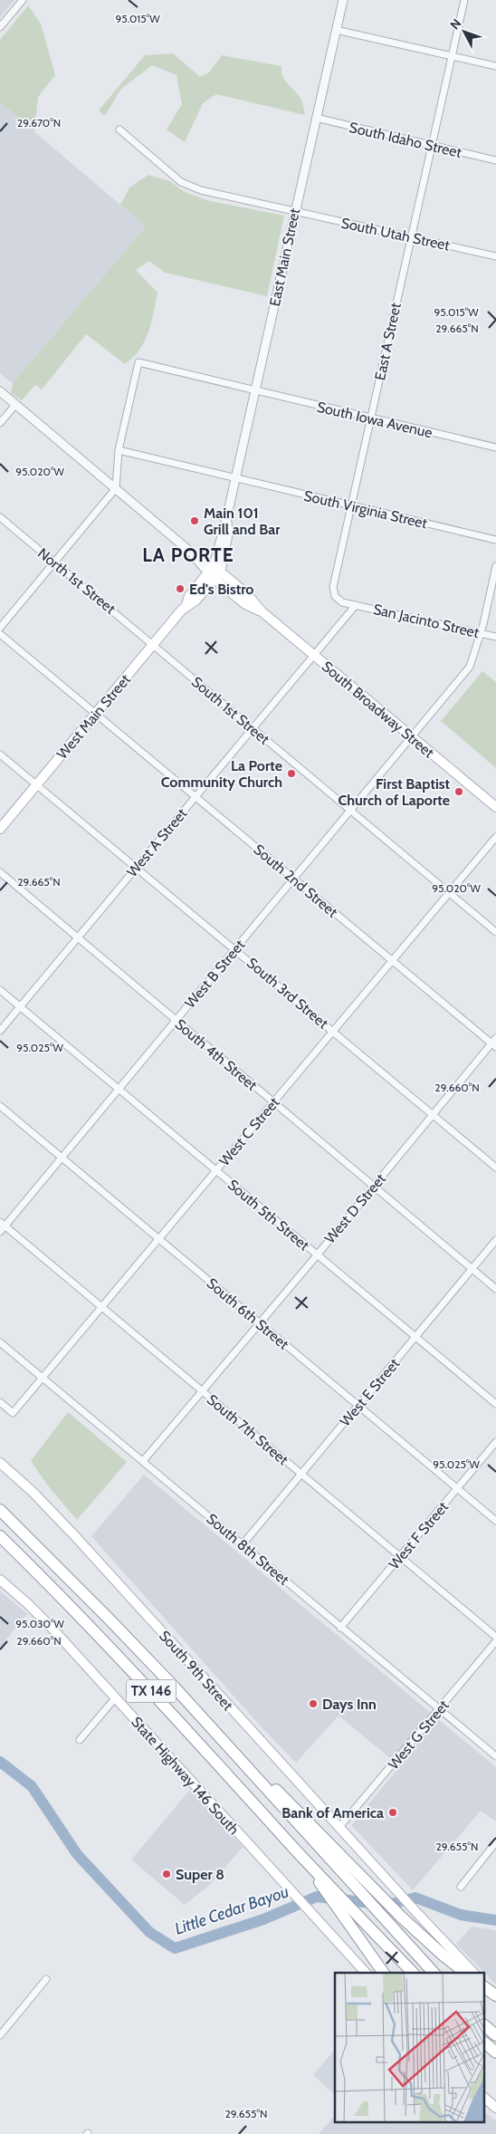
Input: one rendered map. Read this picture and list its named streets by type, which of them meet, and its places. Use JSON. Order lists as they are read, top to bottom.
{
  "streets": {
    "highway": ["TX 146"],
    "main road": [
      "South Broadway Street",
      "West Main Street",
      "South 9th Street",
      "State Highway 146 South"
    ],
    "street": [
      "South Idaho Street",
      "South Utah Street",
      "East Main Street",
      "East A Street",
      "South Iowa Avenue",
      "South Virginia Street",
      "North 1st Street",
      "San Jacinto Street",
      "South 1st Street",
      "West A Street",
      "South 2nd Street",
      "West B Street",
      "South 3rd Street",
      "South 4th Street",
      "West C Street",
      "West D Street",
      "South 5th Street",
      "South 6th Street",
      "West E Street",
      "South 7th Street",
      "West F Street",
      "South 8th Street",
      "West G Street"
    ]
  },
  "crossings": [
    ["South Idaho Street", "East Main Street"],
    ["South Idaho Street", "East A Street"],
    ["South Utah Street", "East Main Street"],
    ["South Utah Street", "East A Street"],
    ["East Main Street", "South Iowa Avenue"],
    ["East Main Street", "South Virginia Street"],
    ["East Main Street", "South Broadway Street"],
    ["East Main Street", "West Main Street"],
    ["East A Street", "South Iowa Avenue"],
    ["East A Street", "South Virginia Street"],
    ["East A Street", "San Jacinto Street"],
    ["South Iowa Avenue", "South Virginia Street"],
    ["North 1st Street", "South 1st Street"],
    ["North 1st Street", "West Main Street"],
    ["San Jacinto Street", "West B Street"],
    ["South Broadway Street", "West Main Street"],
    ["South Broadway Street", "West A Street"],
    ["South Broadway Street", "West B Street"],
    ["South 1st Street", "West Main Street"],
    ["South 1st Street", "West A Street"],
    ["South 1st Street", "West B Street"],
    ["South 1st Street", "West C Street"],
    ["West Main Street", "South 2nd Street"],
    ["West Main Street", "South 3rd Street"],
    ["West A Street", "South 2nd Street"],
    ["West A Street", "South 3rd Street"],
    ["West A Street", "South 4th Street"],
    ["West A Street", "South 5th Street"],
    ["South 2nd Street", "West B Street"],
    ["South 2nd Street", "West C Street"],
    ["South 2nd Street", "West D Street"],
    ["West B Street", "South 3rd Street"],
    ["West B Street", "South 4th Street"],
    ["West B Street", "South 5th Street"],
    ["West B Street", "South 6th Street"],
    ["West B Street", "South 7th Street"],
    ["South 3rd Street", "West C Street"],
    ["South 3rd Street", "West D Street"],
    ["South 4th Street", "West C Street"],
    ["South 4th Street", "West D Street"],
    ["South 4th Street", "West E Street"],
    ["West C Street", "South 5th Street"],
    ["West C Street", "South 6th Street"],
    ["West C Street", "South 7th Street"],
    ["West C Street", "South 8th Street"],
    ["West D Street", "South 5th Street"],
    ["West D Street", "South 6th Street"],
    ["West D Street", "South 7th Street"],
    ["West D Street", "South 8th Street"],
    ["South 5th Street", "West E Street"],
    ["South 6th Street", "West E Street"],
    ["South 6th Street", "West F Street"],
    ["West E Street", "South 7th Street"],
    ["West E Street", "South 8th Street"],
    ["South 7th Street", "West F Street"],
    ["West F Street", "South 8th Street"],
    ["South 8th Street", "West G Street"],
    ["South 9th Street", "West G Street"]
  ],
  "districts": ["LA PORTE"],
  "water": ["Little Cedar Bayou"],
  "places": [
    "Main 101 Grill and Bar",
    "Ed's Bistro",
    "La Porte Community Church",
    "First Baptist Church of Laporte",
    "Days Inn",
    "Bank of America",
    "Super 8"
  ],
  "north": "top left",
  "coordinates": [
    "95.015°W",
    "29.670°N",
    "29.665°N",
    "95.020°W",
    "95.025°W",
    "29.660°N",
    "95.030°W",
    "29.655°N"
  ]
}
